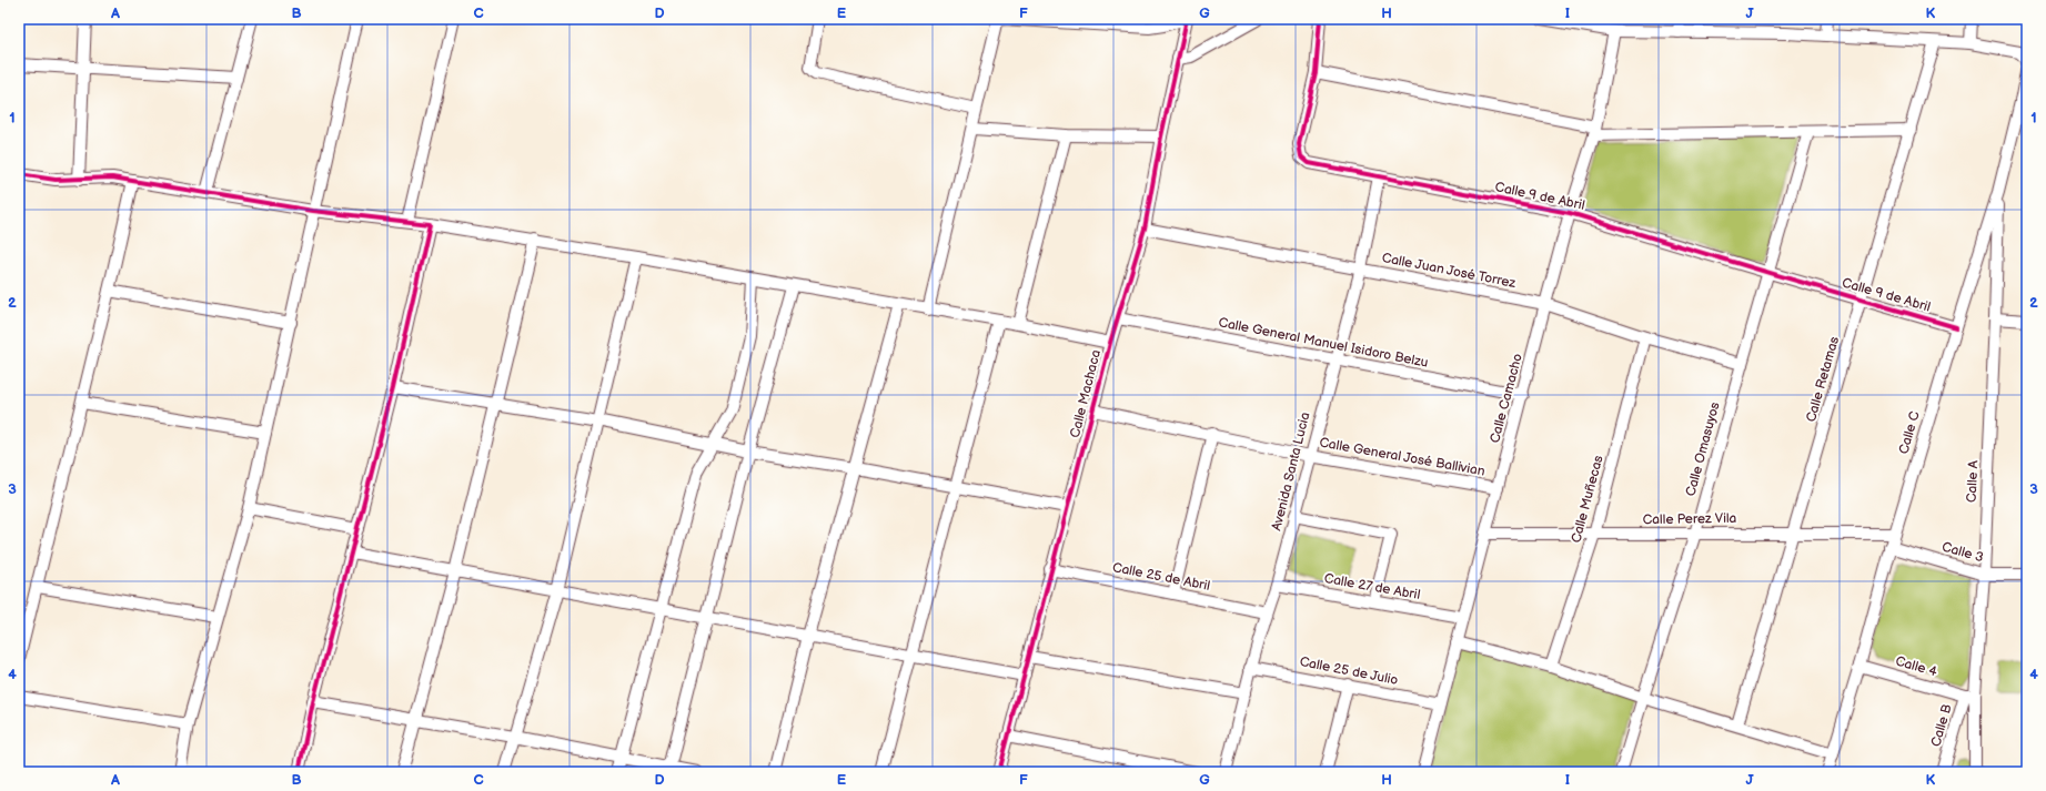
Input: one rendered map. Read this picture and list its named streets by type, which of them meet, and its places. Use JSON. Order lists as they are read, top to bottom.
{
  "streets": {
    "street": [
      "Calle 9 de Abril",
      "Calle Juan José Torrez",
      "Calle General Manuel Isidoro Belzu",
      "Calle Retamas",
      "Calle Machaca",
      "Calle Camacho",
      "Calle C",
      "Calle Omasuyos",
      "Calle General José Ballivian",
      "Avenida Santa Lucia",
      "Calle A",
      "Calle Muñecas",
      "Calle Perez Vila",
      "Calle 3",
      "Calle 25 de Abril",
      "Calle 27 de Abril",
      "Calle 4",
      "Calle 25 de Julio",
      "Calle B"
    ]
  },
  "crossings": [
    ["Calle 9 de Abril", "Calle Retamas"],
    ["Calle 9 de Abril", "Calle Camacho"],
    ["Calle 9 de Abril", "Calle C"],
    ["Calle 9 de Abril", "Calle Omasuyos"],
    ["Calle 9 de Abril", "Avenida Santa Lucia"],
    ["Calle Juan José Torrez", "Calle Machaca"],
    ["Calle Juan José Torrez", "Calle Camacho"],
    ["Calle Juan José Torrez", "Calle Omasuyos"],
    ["Calle Juan José Torrez", "Avenida Santa Lucia"],
    ["Calle Juan José Torrez", "Calle Muñecas"],
    ["Calle General Manuel Isidoro Belzu", "Calle Machaca"],
    ["Calle General Manuel Isidoro Belzu", "Calle Camacho"],
    ["Calle General Manuel Isidoro Belzu", "Avenida Santa Lucia"],
    ["Calle Retamas", "Calle Perez Vila"],
    ["Calle Machaca", "Calle General José Ballivian"],
    ["Calle Machaca", "Calle 25 de Abril"],
    ["Calle Camacho", "Calle General José Ballivian"],
    ["Calle Camacho", "Calle Perez Vila"],
    ["Calle Camacho", "Calle 27 de Abril"],
    ["Calle Camacho", "Calle 25 de Julio"],
    ["Calle C", "Calle A"],
    ["Calle C", "Calle Perez Vila"],
    ["Calle C", "Calle 3"],
    ["Calle C", "Calle 4"],
    ["Calle Omasuyos", "Calle Perez Vila"],
    ["Calle General José Ballivian", "Avenida Santa Lucia"],
    ["Avenida Santa Lucia", "Calle 25 de Abril"],
    ["Avenida Santa Lucia", "Calle 27 de Abril"],
    ["Avenida Santa Lucia", "Calle 25 de Julio"],
    ["Calle A", "Calle 3"],
    ["Calle A", "Calle 4"],
    ["Calle A", "Calle B"],
    ["Calle Muñecas", "Calle Perez Vila"],
    ["Calle 4", "Calle B"]
  ],
  "grid": {
    "columns": [
      "A",
      "B",
      "C",
      "D",
      "E",
      "F",
      "G",
      "H",
      "I",
      "J",
      "K"
    ],
    "rows": [
      "1",
      "2",
      "3",
      "4"
    ]
  }
}
